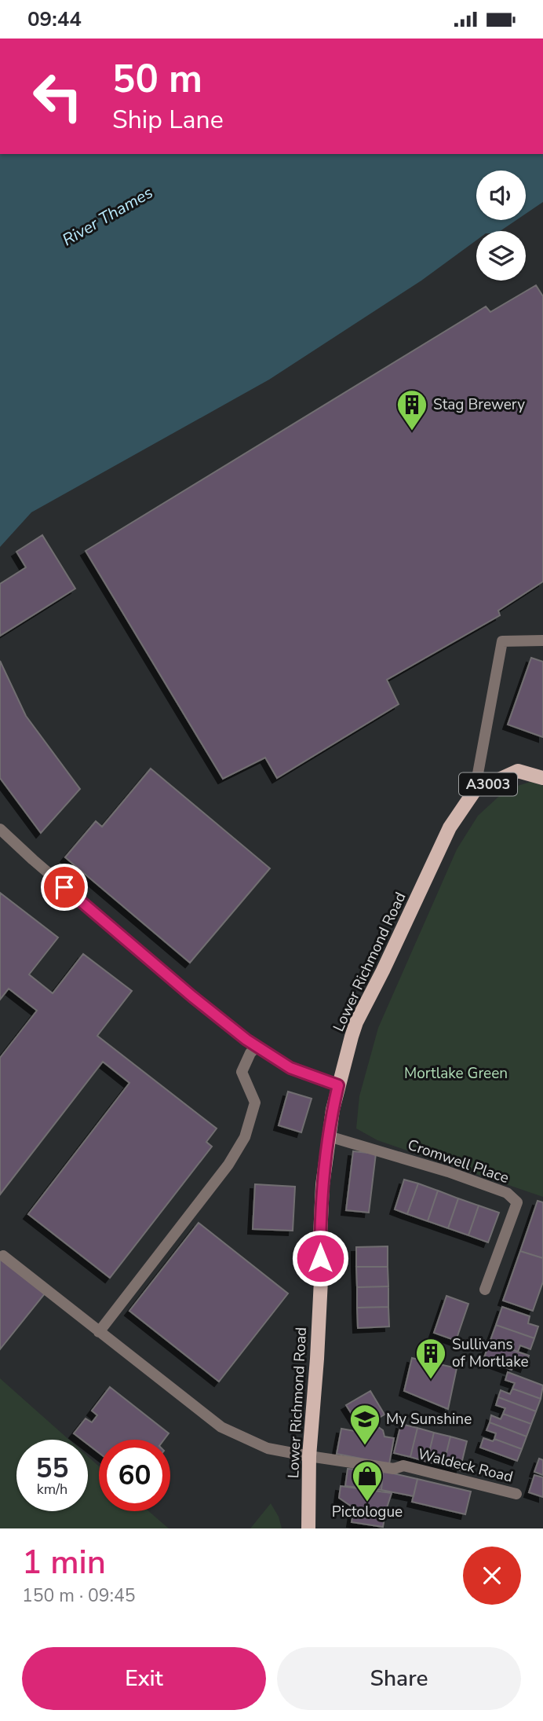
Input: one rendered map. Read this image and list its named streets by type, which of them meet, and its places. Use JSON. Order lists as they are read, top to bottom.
{
  "streets": {
    "main road": ["A3003", "Lower Richmond Road"],
    "street": ["Cromwell Place", "Waldeck Road"]
  },
  "crossings": [
    ["A3003", "Lower Richmond Road"],
    ["Lower Richmond Road", "Cromwell Place"],
    ["Lower Richmond Road", "Waldeck Road"]
  ],
  "water": ["River Thames"],
  "parks": ["Mortlake Green"],
  "places": {
    "building": ["Stag Brewery", "Sullivans of Mortlake"],
    "school or university": ["My Sunshine"],
    "shop": ["Pictologue"]
  },
  "page": {
    "status": "09:44",
    "turn": ["50 m", "Ship Lane"],
    "speed": "55 km/h",
    "limit": "60",
    "heading": ["1 min", "150 m · 09:45"],
    "buttons": ["Exit", "Share"]
  }
}
